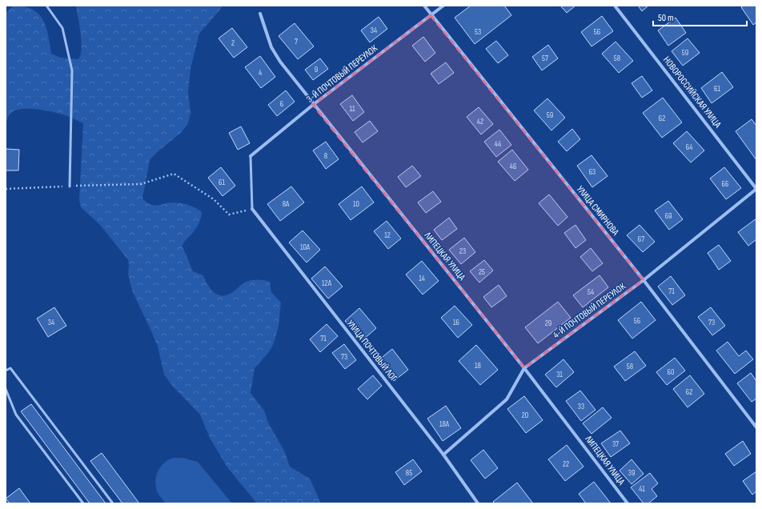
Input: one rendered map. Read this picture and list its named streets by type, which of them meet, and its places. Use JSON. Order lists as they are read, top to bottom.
{
  "streets": {
    "street": [
      "3-Й ПОЧТОВЫЙ ПЕРЕУЛОК",
      "НОВОРОССИЙСКАЯ УЛИЦА",
      "УЛИЦА СМИРНОВА",
      "ЛИПЕЦКАЯ УЛИЦА",
      "4-Й ПОЧТОВЫЙ ПЕРЕУЛОК",
      "УЛИЦА ПОЧТОВЫЙ ЛОГ"
    ]
  },
  "crossings": [
    ["3-Й ПОЧТОВЫЙ ПЕРЕУЛОК", "УЛИЦА СМИРНОВА"],
    ["3-Й ПОЧТОВЫЙ ПЕРЕУЛОК", "ЛИПЕЦКАЯ УЛИЦА"],
    ["НОВОРОССИЙСКАЯ УЛИЦА", "4-Й ПОЧТОВЫЙ ПЕРЕУЛОК"],
    ["УЛИЦА СМИРНОВА", "4-Й ПОЧТОВЫЙ ПЕРЕУЛОК"],
    ["ЛИПЕЦКАЯ УЛИЦА", "4-Й ПОЧТОВЫЙ ПЕРЕУЛОК"],
    ["4-Й ПОЧТОВЫЙ ПЕРЕУЛОК", "УЛИЦА ПОЧТОВЫЙ ЛОГ"]
  ],
  "house_numbers": [
    "34",
    "53",
    "56",
    "7",
    "2",
    "59",
    "57",
    "58",
    "9",
    "4",
    "61",
    "6",
    "11",
    "59",
    "62",
    "42",
    "44",
    "64",
    "8",
    "46",
    "63",
    "61",
    "66",
    "8А",
    "10",
    "69",
    "12",
    "67",
    "10А",
    "23",
    "25",
    "14",
    "12А",
    "71",
    "54",
    "56",
    "34",
    "16",
    "73",
    "29",
    "71",
    "73",
    "18",
    "58",
    "60",
    "31",
    "62",
    "33",
    "20",
    "18А",
    "37",
    "22",
    "85",
    "39",
    "41"
  ],
  "scale_bar": "50 m"
}
